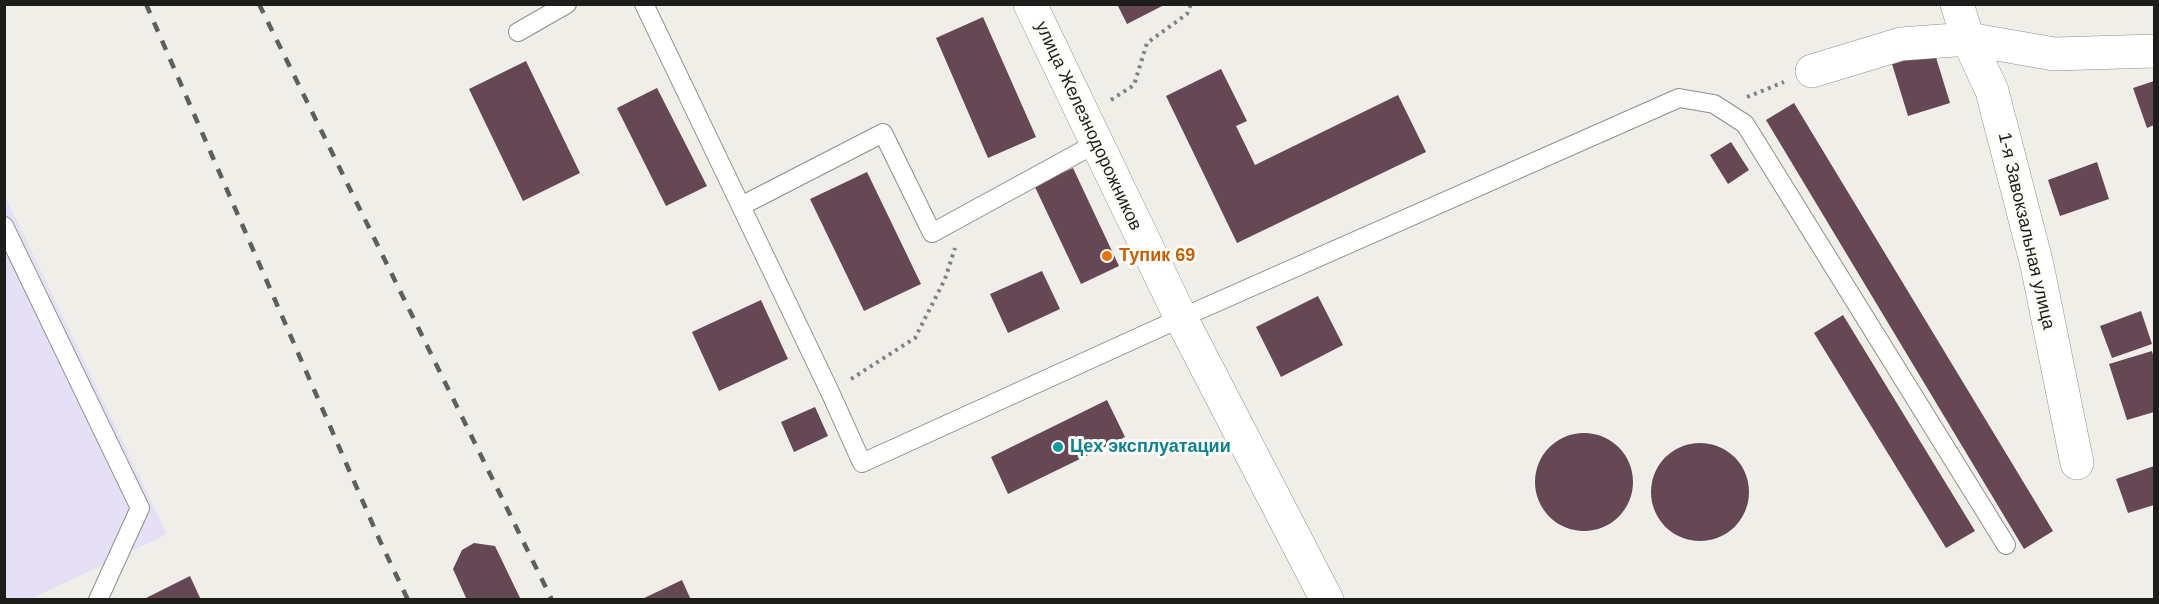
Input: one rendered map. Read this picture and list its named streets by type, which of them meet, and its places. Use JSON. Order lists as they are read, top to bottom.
{
  "streets": {
    "street": ["улица Железнодорожников", "1-я Завокзальная улица"]
  },
  "places": ["Тупик 69", "Цех эксплуатации"]
}
